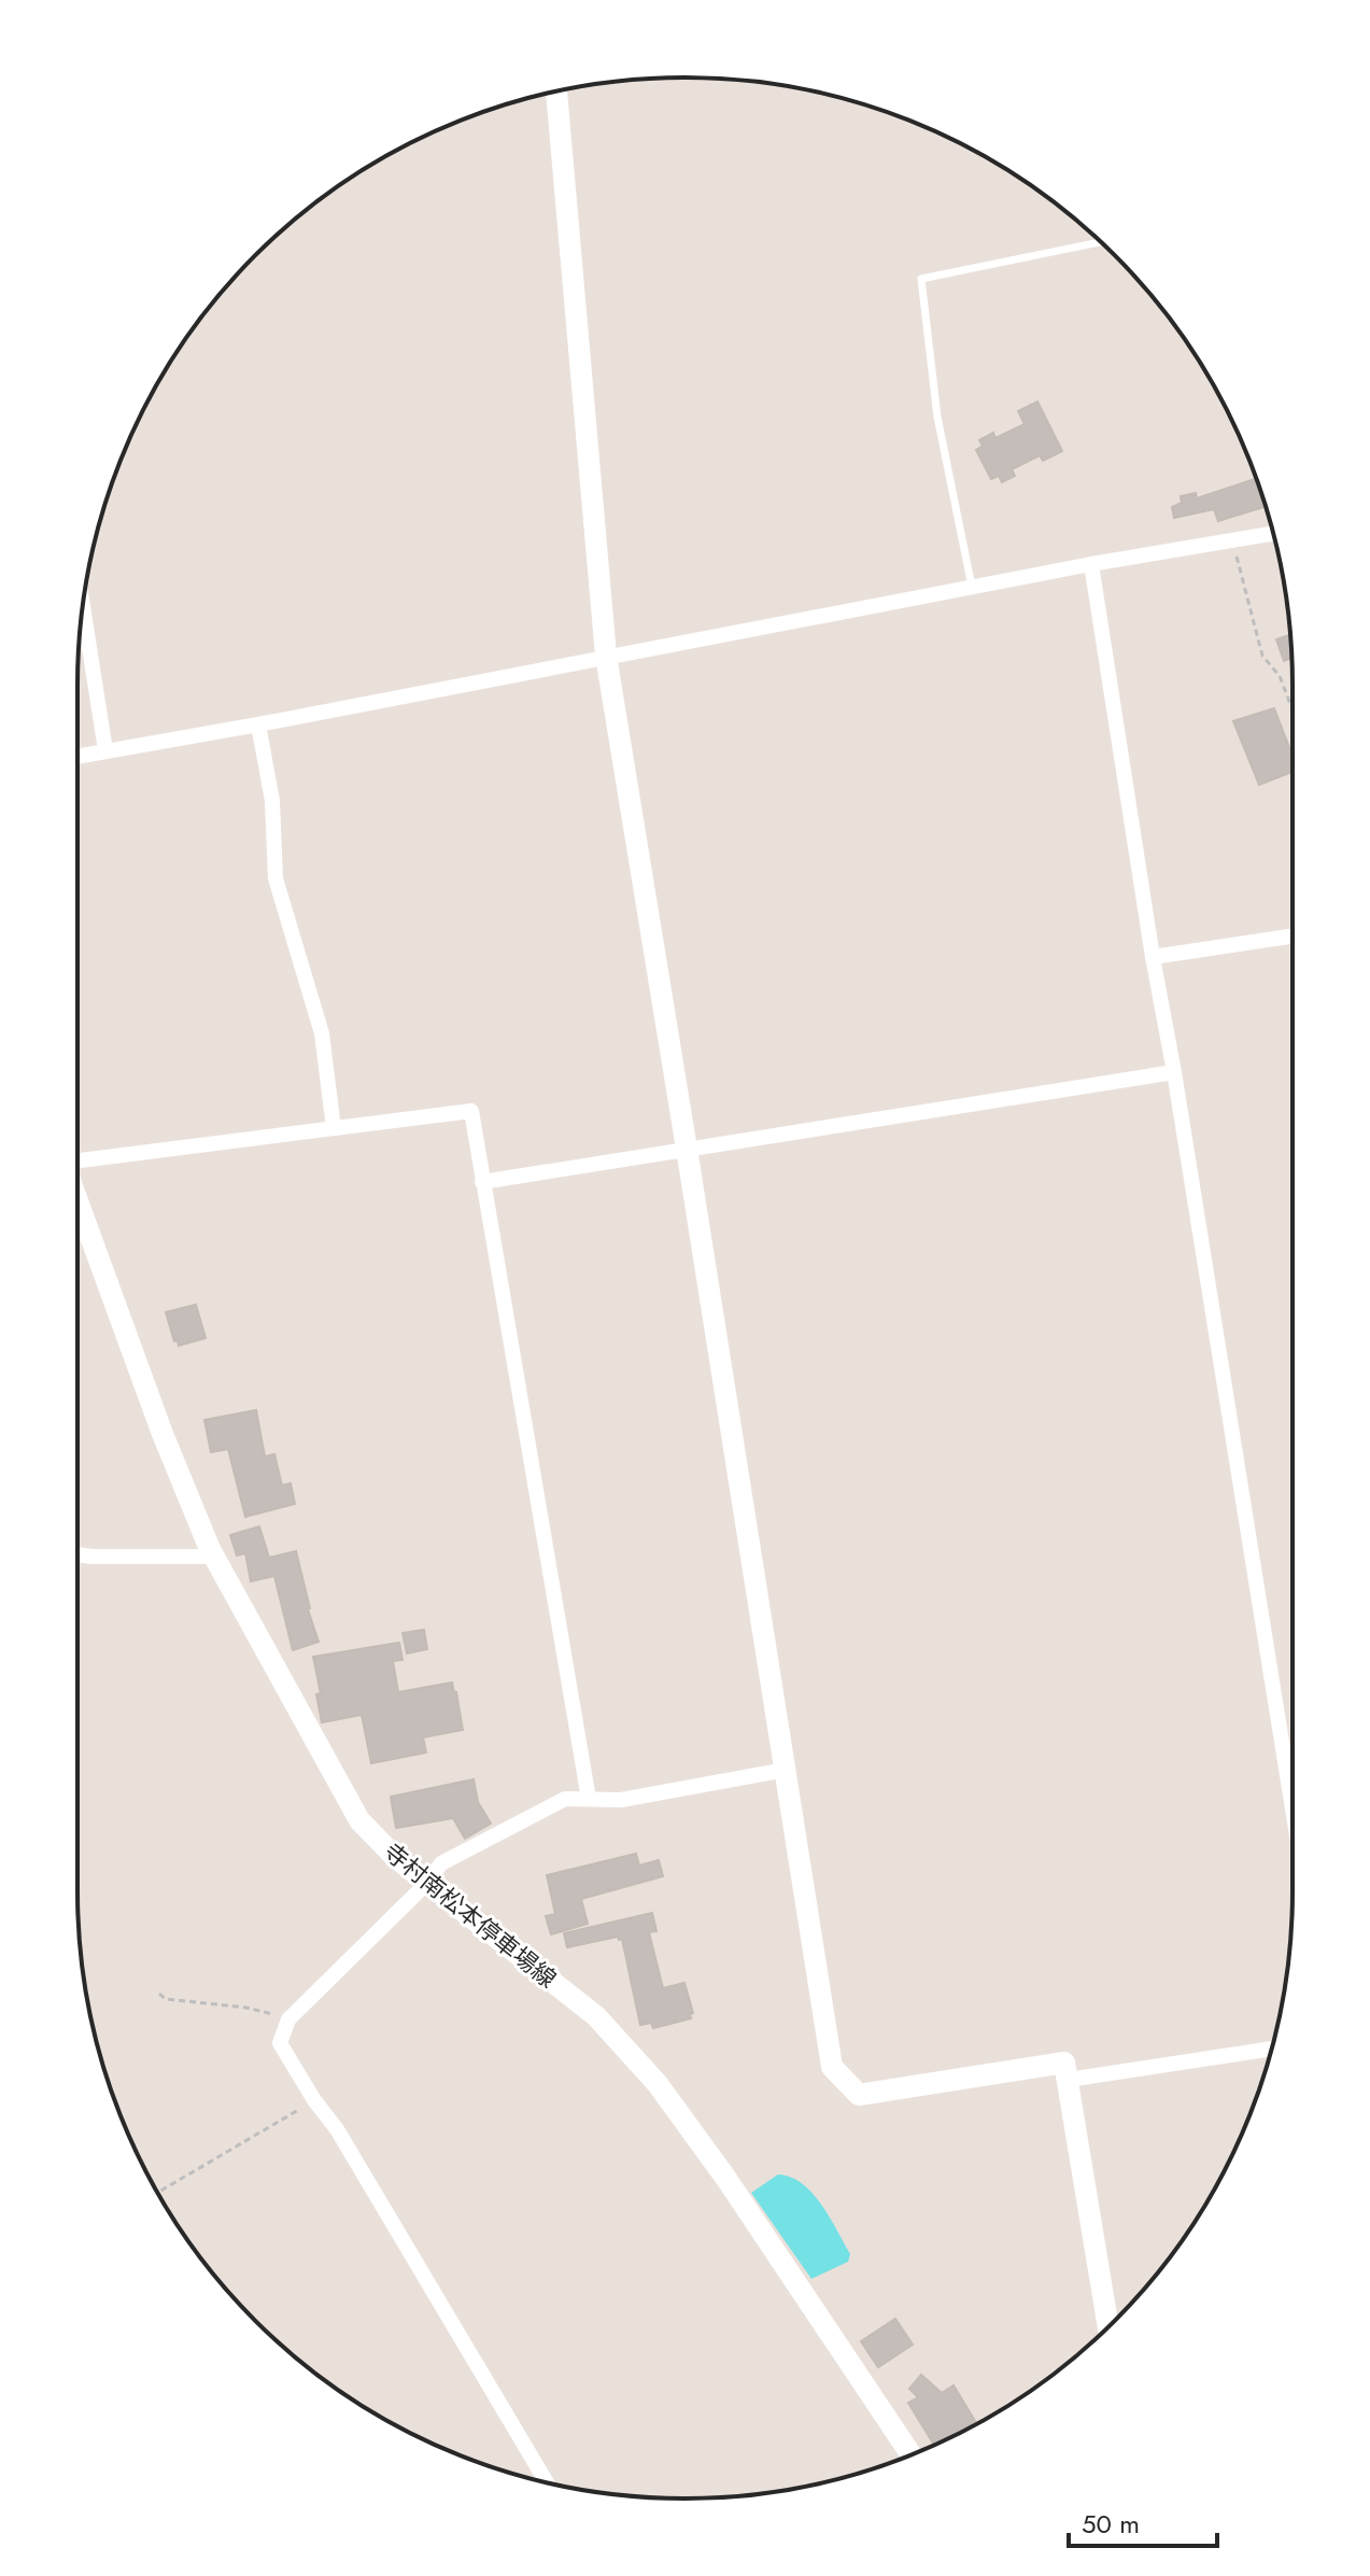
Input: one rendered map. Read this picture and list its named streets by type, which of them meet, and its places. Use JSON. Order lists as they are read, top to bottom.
{
  "streets": {
    "street": ["寺村南松本停車場線"]
  },
  "scale_bar": "50 m"
}
